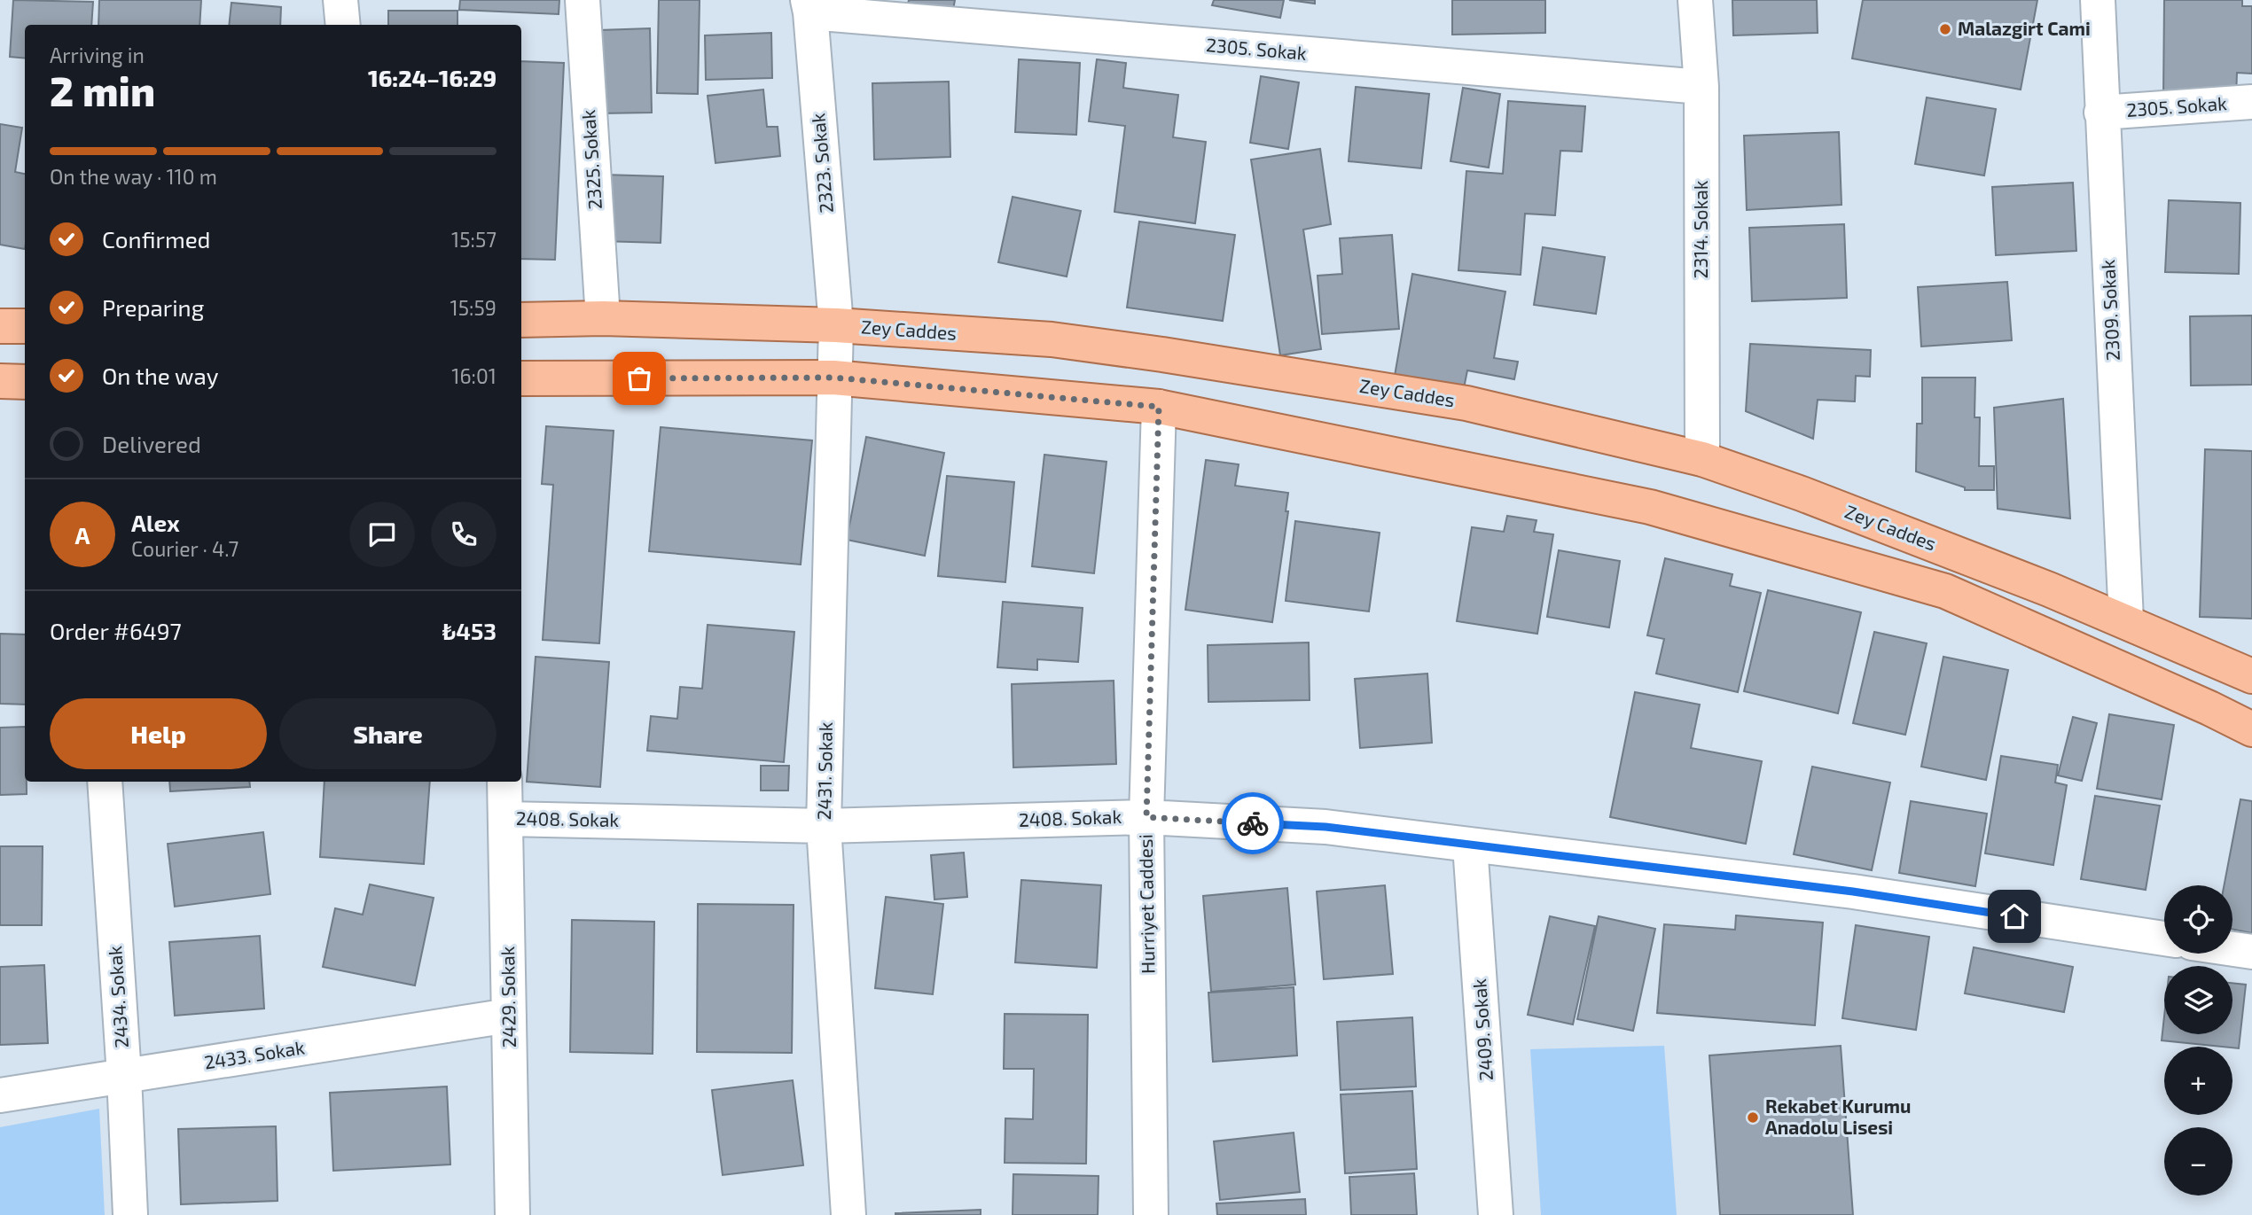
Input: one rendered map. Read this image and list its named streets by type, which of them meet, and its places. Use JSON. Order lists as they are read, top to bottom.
{
  "streets": {
    "main road": ["Zey Caddes"],
    "street": [
      "2305. Sokak",
      "2325. Sokak",
      "2323. Sokak",
      "2314. Sokak",
      "2309. Sokak",
      "2431. Sokak",
      "2408. Sokak",
      "Hurriyet Caddesi",
      "2434. Sokak",
      "2429. Sokak",
      "2409. Sokak",
      "2433. Sokak"
    ]
  },
  "crossings": [
    ["2305. Sokak", "2323. Sokak"],
    ["2305. Sokak", "2314. Sokak"],
    ["2305. Sokak", "2309. Sokak"],
    ["2325. Sokak", "Zey Caddes"],
    ["2323. Sokak", "Zey Caddes"],
    ["2323. Sokak", "2431. Sokak"],
    ["2314. Sokak", "Zey Caddes"],
    ["2309. Sokak", "Zey Caddes"],
    ["Zey Caddes", "2431. Sokak"],
    ["2431. Sokak", "2408. Sokak"],
    ["2408. Sokak", "Hurriyet Caddesi"],
    ["2408. Sokak", "2429. Sokak"],
    ["2408. Sokak", "2409. Sokak"],
    ["2434. Sokak", "2433. Sokak"],
    ["2429. Sokak", "2433. Sokak"]
  ],
  "places": ["Malazgirt Cami", "Rekabet Kurumu Anadolu Lisesi"],
  "page": {
    "heading": ["2 min", "Arriving in", "16:24–16:29"],
    "panel": [
      "Alex",
      "Courier · 4.7",
      "Order #6497",
      "₺453"
    ],
    "bar": "On the way · 110 m",
    "list": [
      ["Confirmed", "15:57"],
      ["Preparing", "15:59"],
      ["On the way", "16:01"],
      "Delivered"
    ],
    "round": "A",
    "buttons": ["Help", "Share"],
    "map_buttons": ["+", "−"]
  }
}
